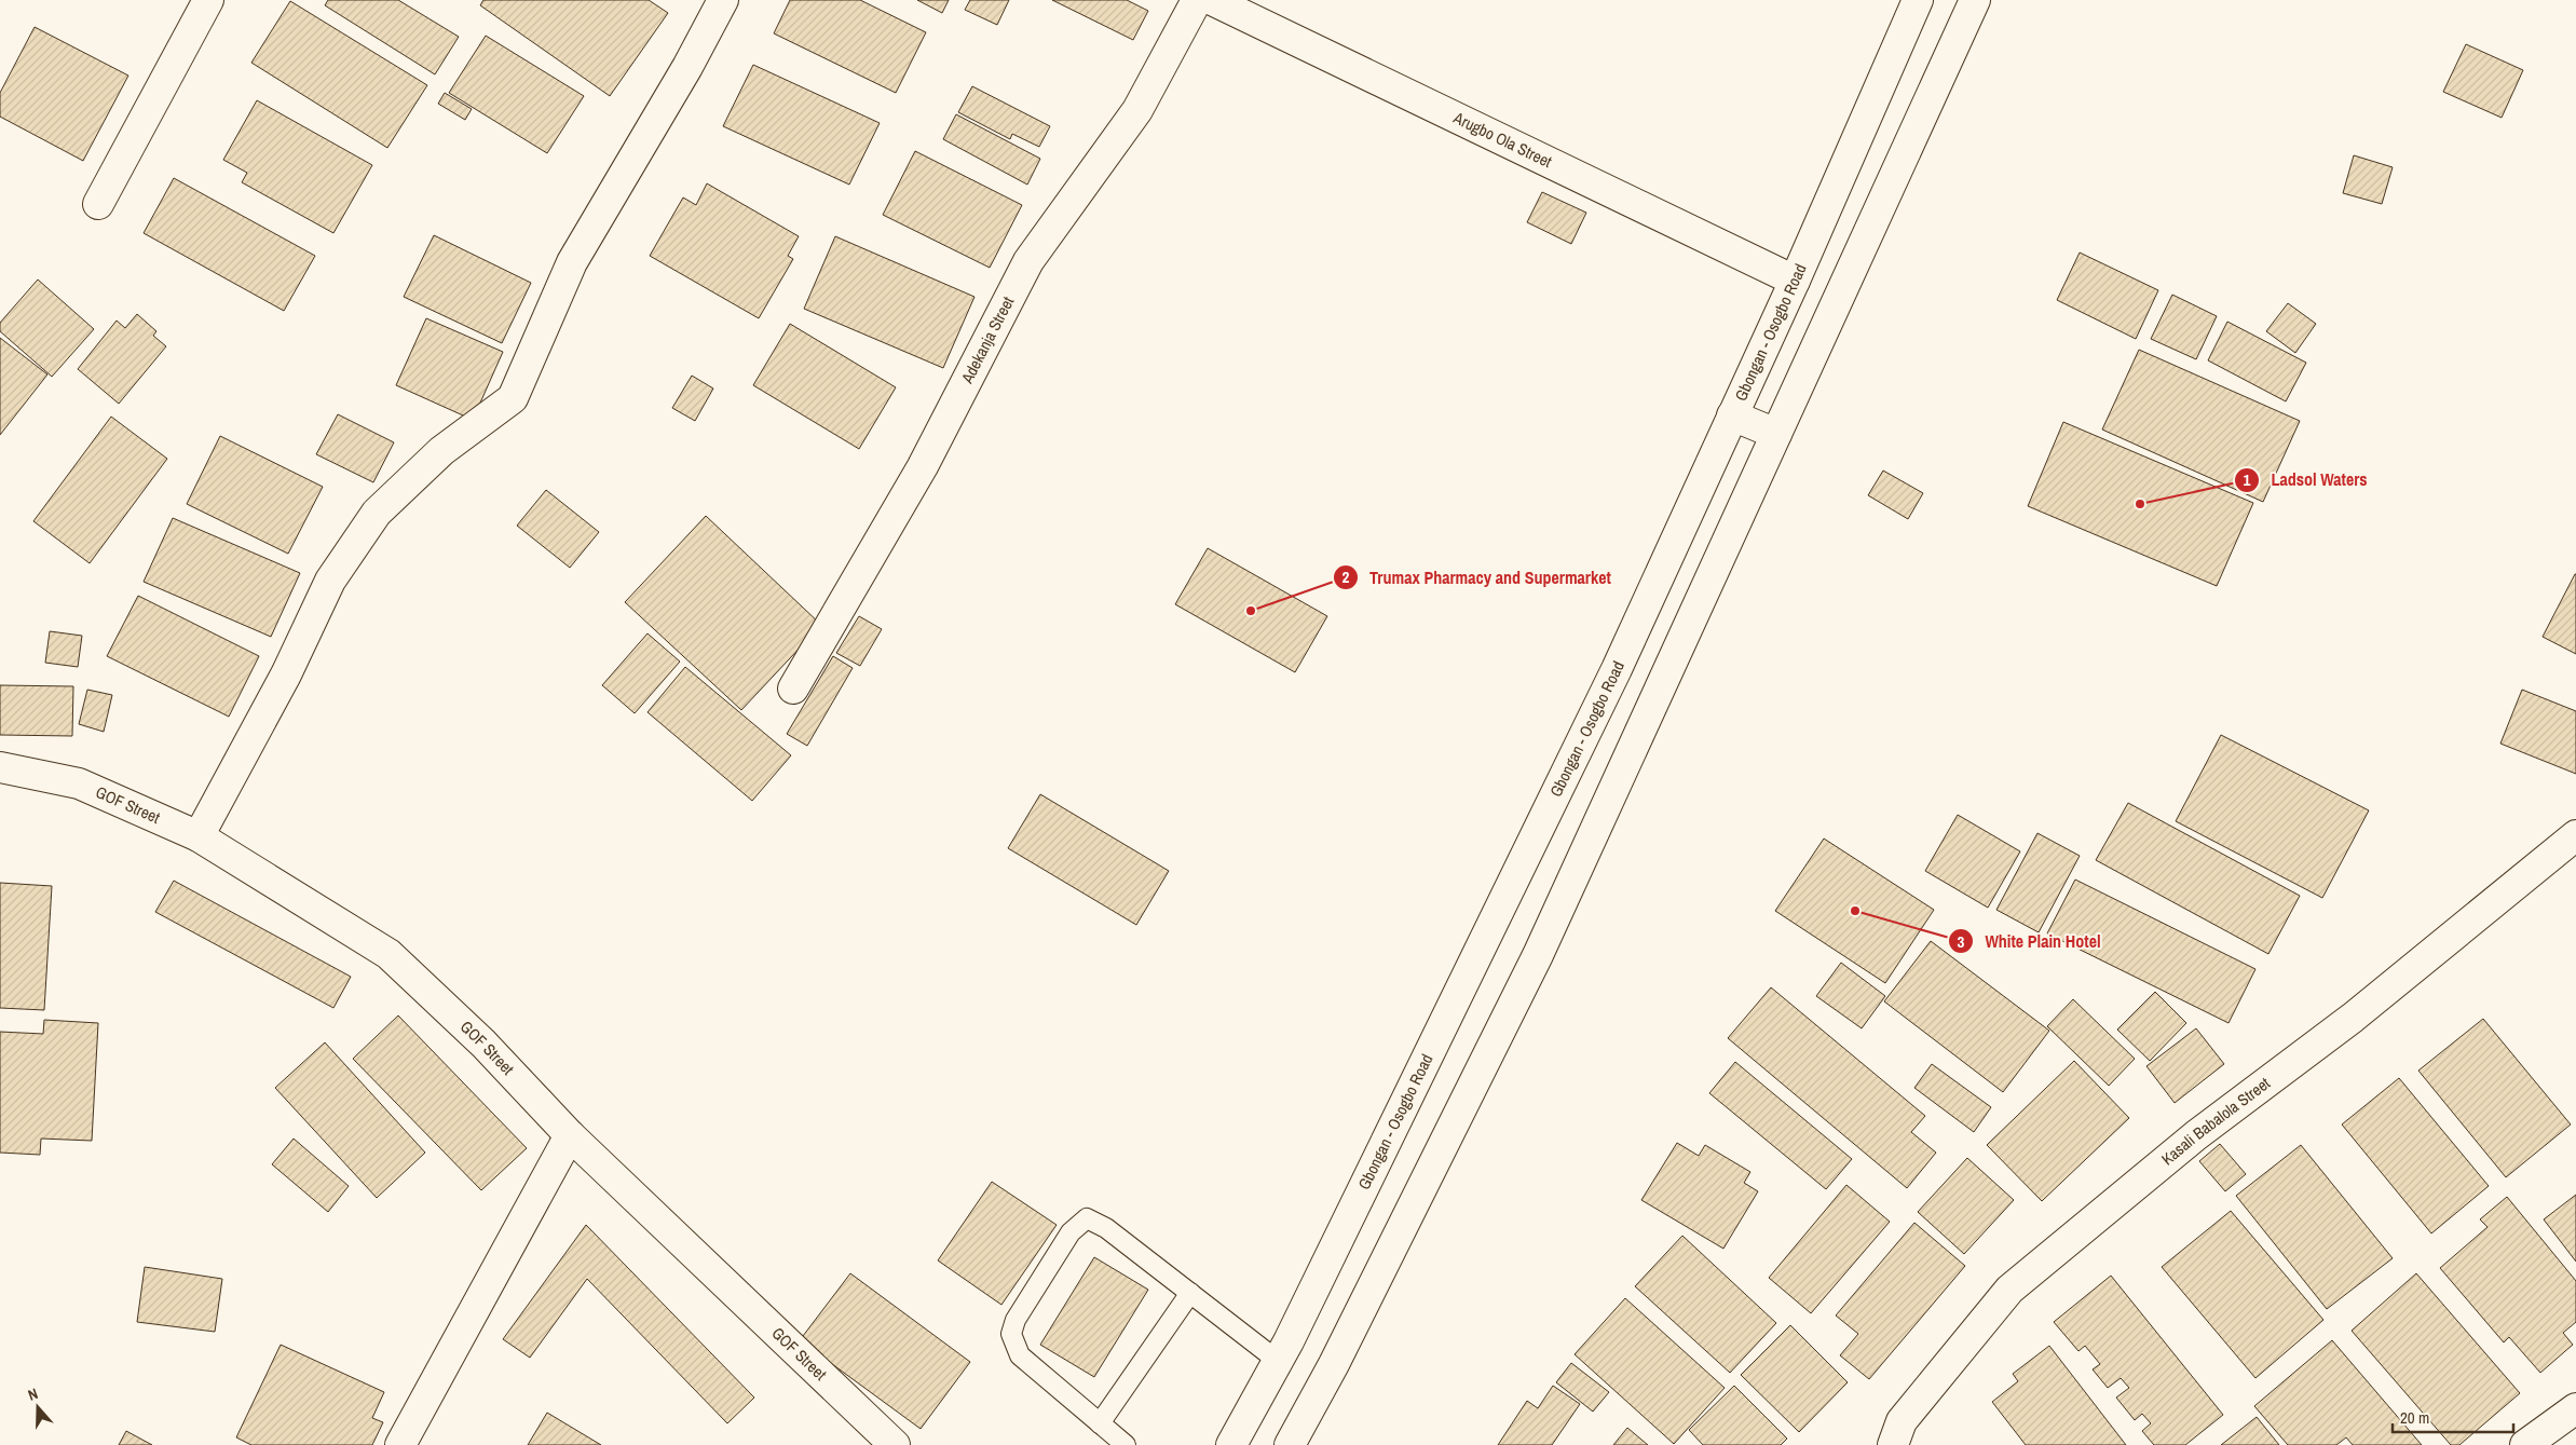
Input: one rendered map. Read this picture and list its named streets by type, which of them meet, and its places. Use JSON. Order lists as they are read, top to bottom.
{
  "streets": {
    "street": [
      "Arugbo Ola Street",
      "Gbongan - Osogbo Road",
      "Adekanja Street",
      "GOF Street",
      "Kasali Babalola Street"
    ]
  },
  "crossings": [
    ["Arugbo Ola Street", "Gbongan - Osogbo Road"]
  ],
  "places": ["Ladsol Waters", "Trumax Pharmacy and Supermarket", "White Plain Hotel"],
  "scale_bar": "20 m",
  "north": "top"
}
